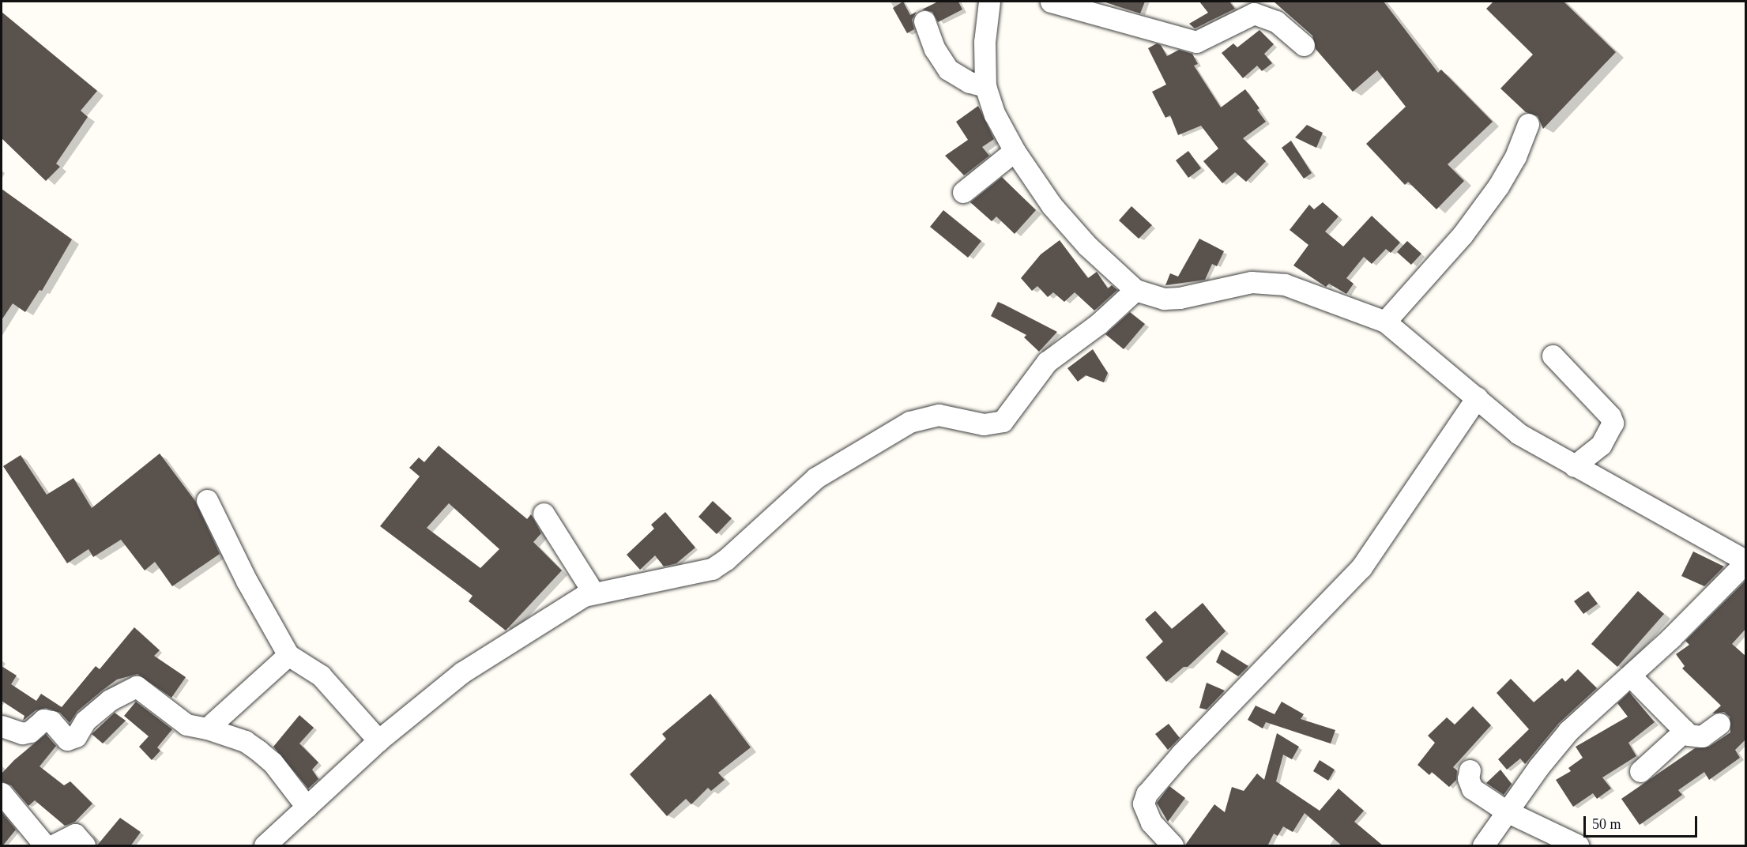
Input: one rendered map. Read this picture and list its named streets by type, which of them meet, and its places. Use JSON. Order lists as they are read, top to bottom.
{
  "scale_bar": "50 m"
}
